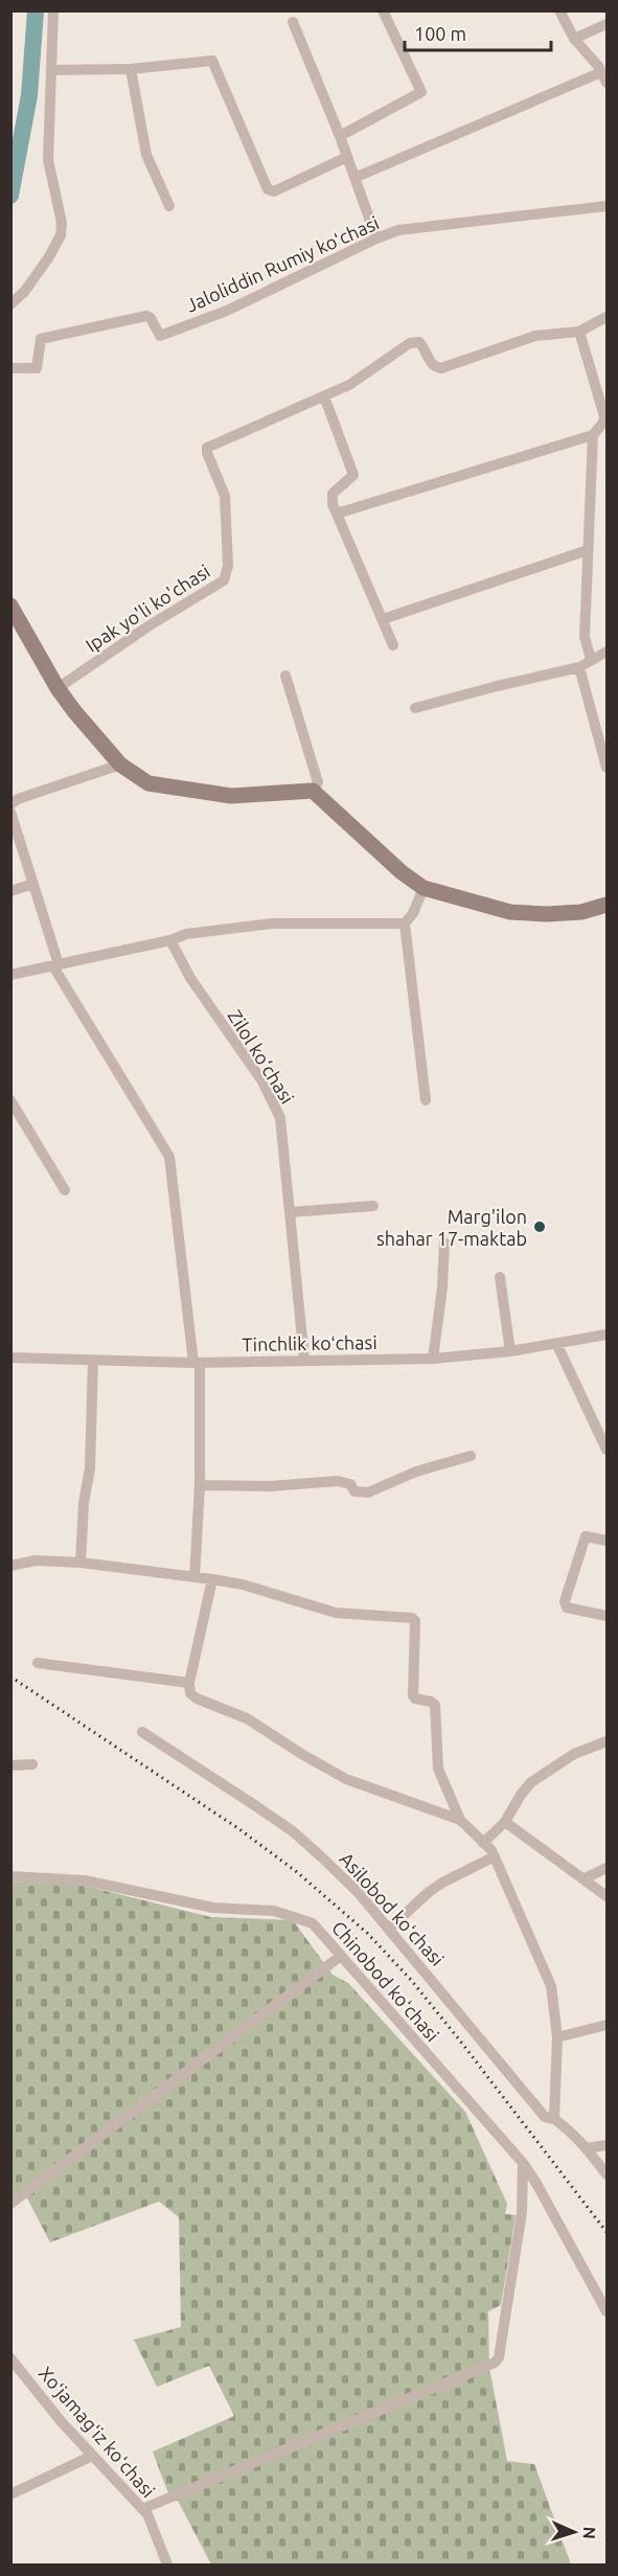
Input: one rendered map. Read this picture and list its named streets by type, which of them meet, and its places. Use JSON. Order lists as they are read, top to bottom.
{
  "streets": {
    "street": [
      "Jaloliddin Rumiy koʻchasi",
      "Ipak yo'li ko'chasi",
      "Zilol ko‘chasi",
      "Tinchlik koʻchasi",
      "Asilobod koʻchasi",
      "Chinobod koʻchasi",
      "Xoʻjamagʻiz koʻchasi"
    ]
  },
  "crossings": [
    ["Zilol ko‘chasi", "Tinchlik koʻchasi"]
  ],
  "places": ["Marg'ilon shahar 17-maktab"],
  "scale_bar": "100 m",
  "north": "right"
}
